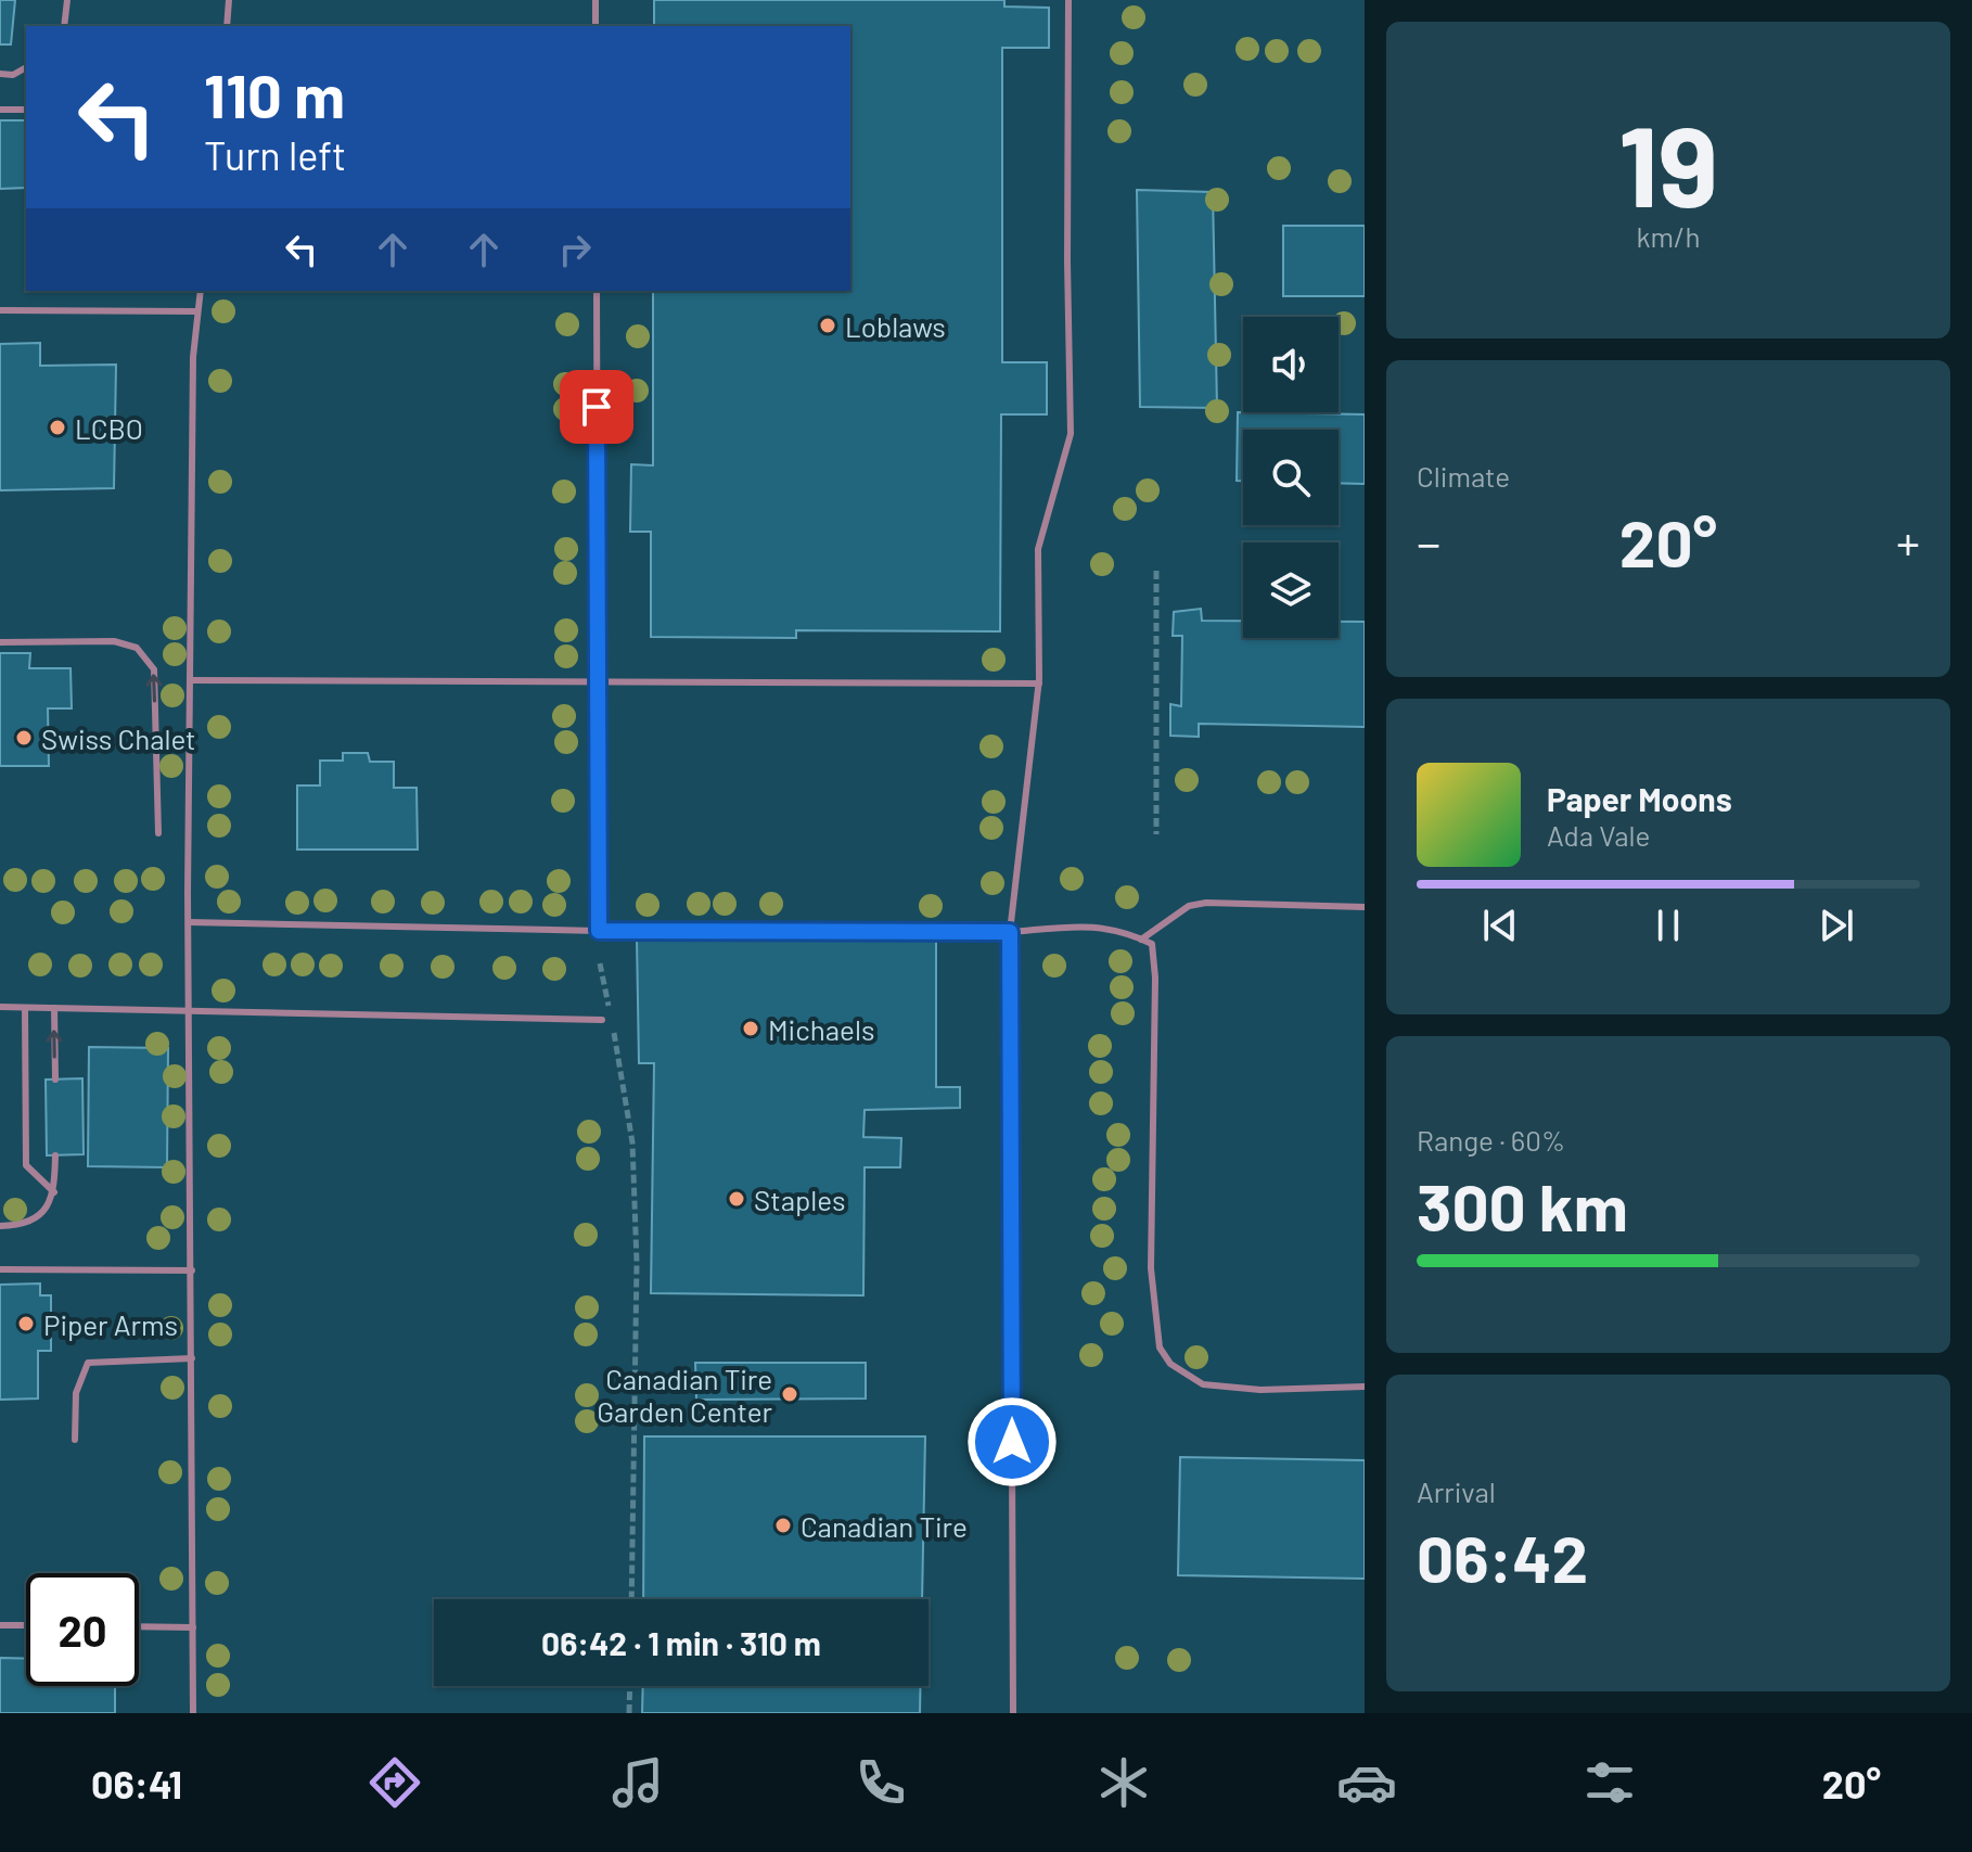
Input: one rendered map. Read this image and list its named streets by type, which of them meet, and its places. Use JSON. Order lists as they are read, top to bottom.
{
  "places": [
    "Loblaws",
    "LCBO",
    "Swiss Chalet",
    "Michaels",
    "Staples",
    "Piper Arms",
    "Canadian Tire Garden Center",
    "Canadian Tire"
  ],
  "page": {
    "tile": [
      ["19", "km/h"],
      "Climate",
      ["Range · 60%", "300 km"],
      ["Arrival", "06:42"]
    ],
    "turn": ["110 m", "Turn left"],
    "heat": ["−", "20°", "+"],
    "song": ["Paper Moons", "Ada Vale"],
    "limit": "20",
    "trip": "06:42 · 1 min · 310 m",
    "tabs": ["06:41", "20°"]
  }
}
